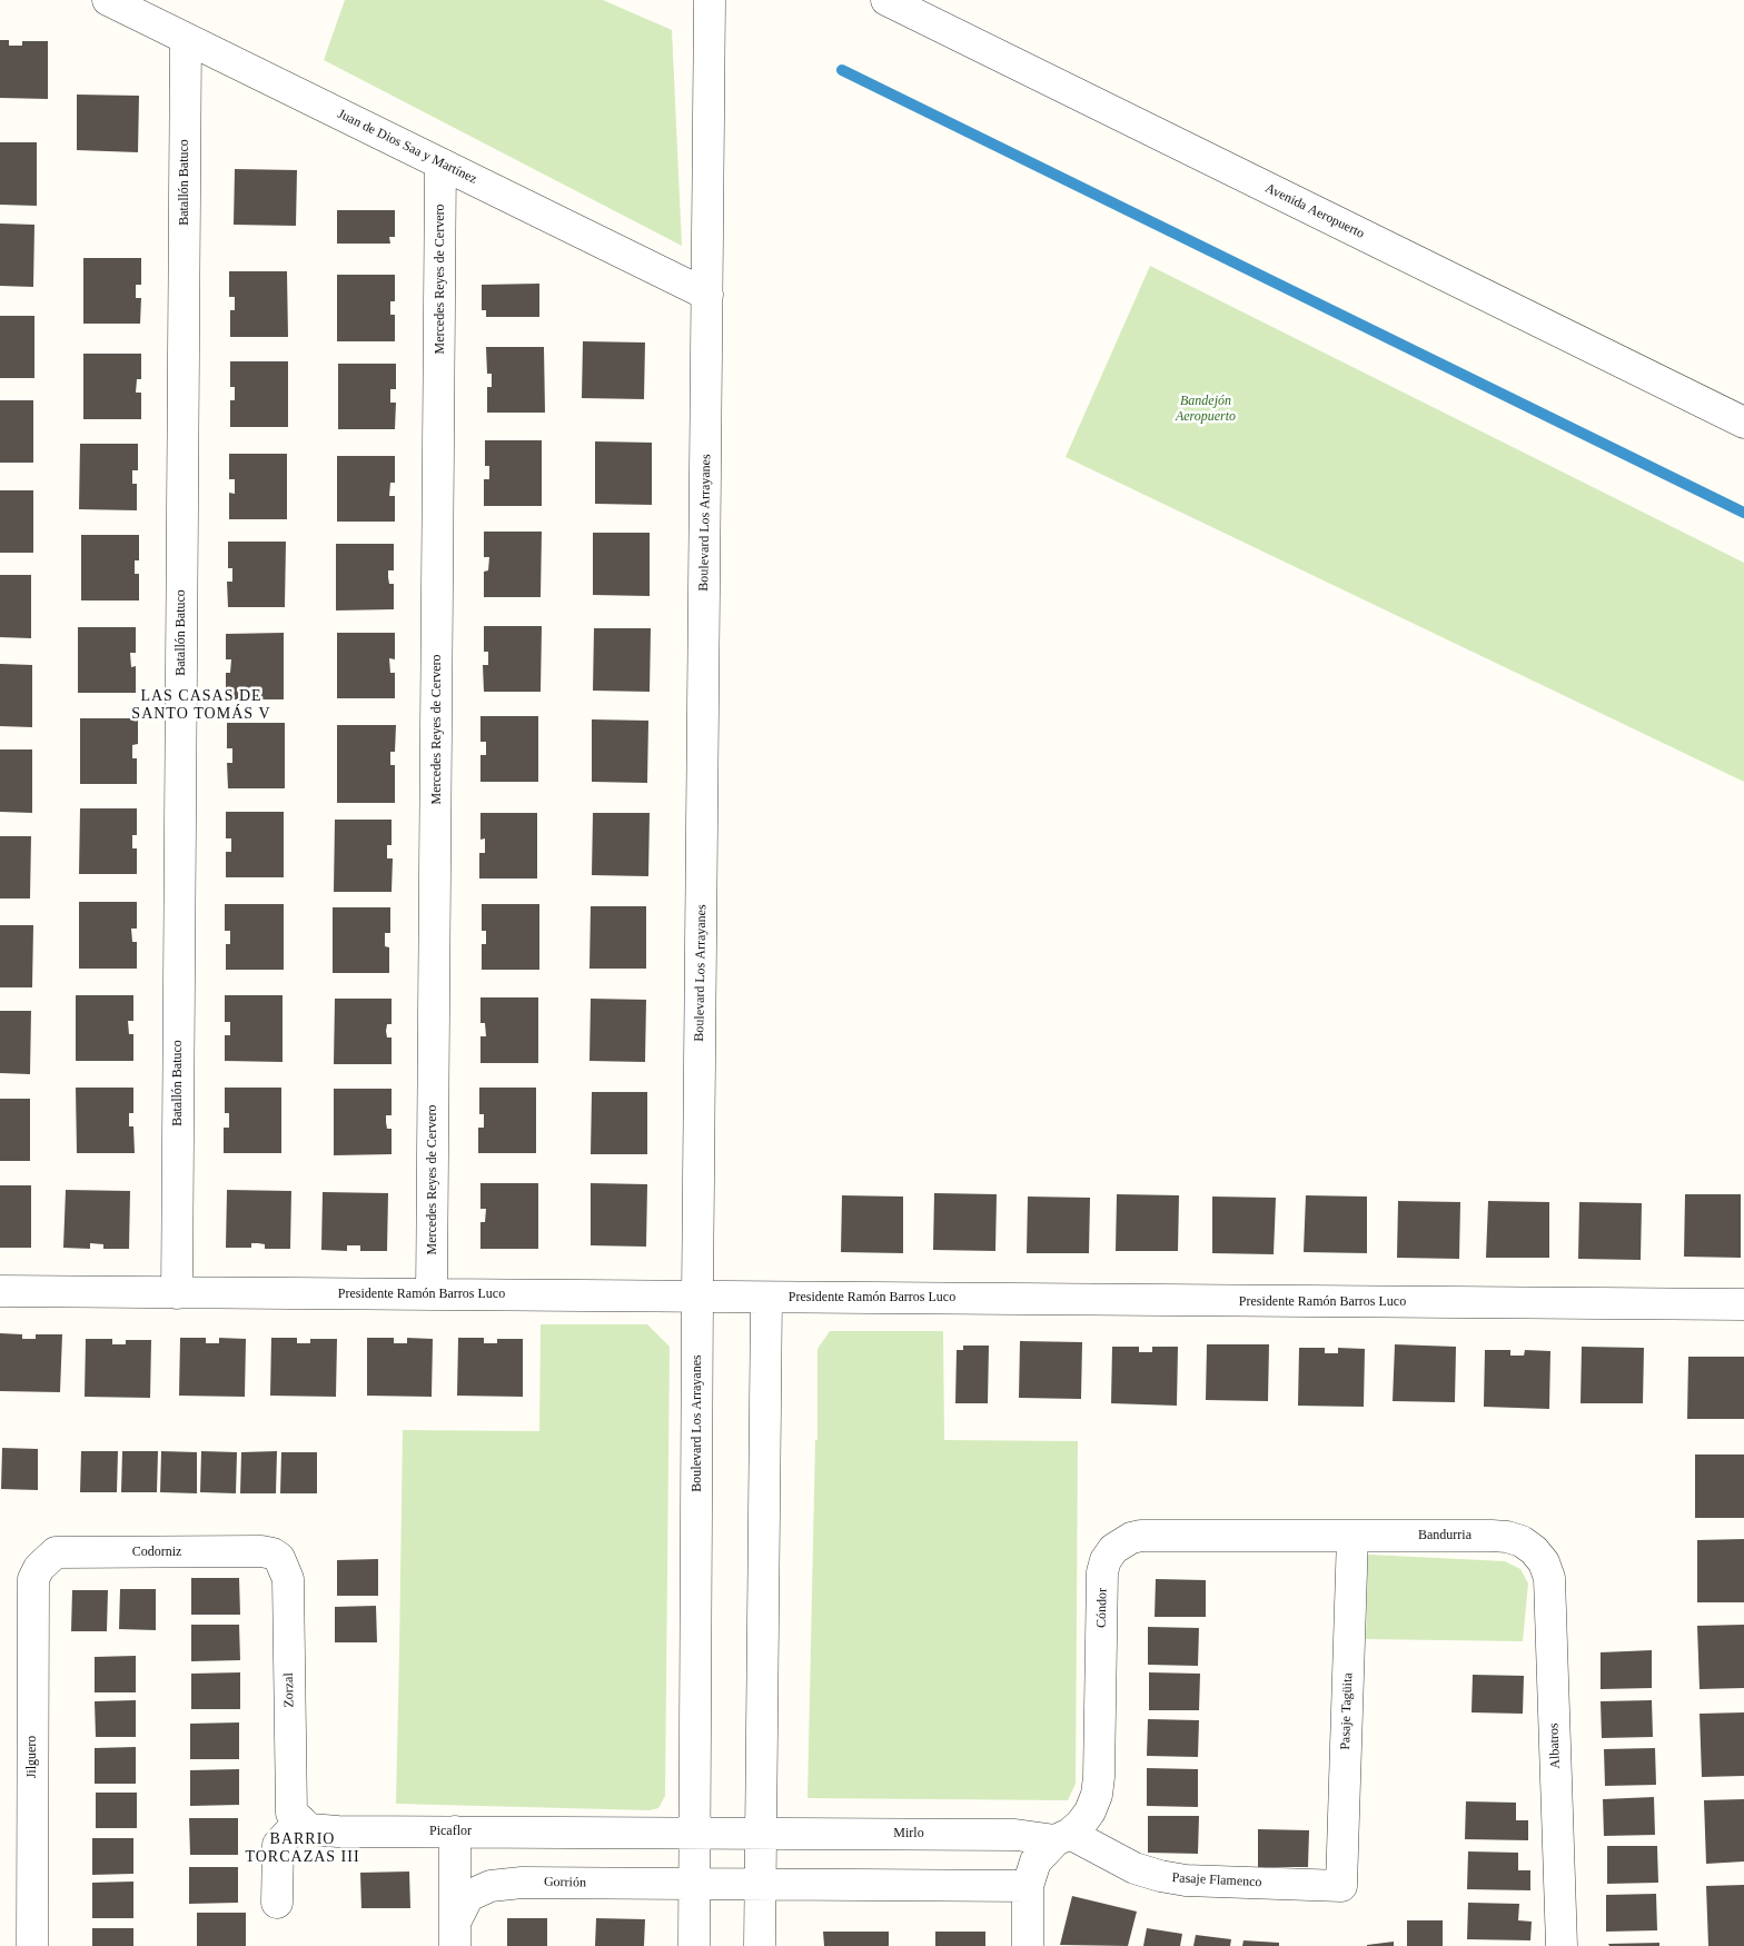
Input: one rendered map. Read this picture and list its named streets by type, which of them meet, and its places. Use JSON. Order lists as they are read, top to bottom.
{
  "streets": {
    "street": [
      "Juan de Dios Saa y Martínez",
      "Batallón Batuco",
      "Avenida Aeropuerto",
      "Mercedes Reyes de Cervero",
      "Boulevard Los Arrayanes",
      "Presidente Ramón Barros Luco",
      "Bandurria",
      "Codorniz",
      "Cóndor",
      "Zorzal",
      "Pasaje Tagüita",
      "Albatros",
      "Jilguero",
      "Picaflor",
      "Mirlo",
      "Pasaje Flamenco",
      "Gorrión"
    ]
  },
  "crossings": [
    ["Juan de Dios Saa y Martínez", "Batallón Batuco"],
    ["Juan de Dios Saa y Martínez", "Mercedes Reyes de Cervero"],
    ["Juan de Dios Saa y Martínez", "Boulevard Los Arrayanes"],
    ["Batallón Batuco", "Presidente Ramón Barros Luco"],
    ["Mercedes Reyes de Cervero", "Presidente Ramón Barros Luco"],
    ["Boulevard Los Arrayanes", "Presidente Ramón Barros Luco"],
    ["Boulevard Los Arrayanes", "Picaflor"],
    ["Boulevard Los Arrayanes", "Gorrión"],
    ["Bandurria", "Cóndor"],
    ["Bandurria", "Pasaje Tagüita"],
    ["Bandurria", "Albatros"],
    ["Codorniz", "Zorzal"],
    ["Codorniz", "Jilguero"],
    ["Cóndor", "Pasaje Tagüita"],
    ["Cóndor", "Mirlo"],
    ["Cóndor", "Pasaje Flamenco"],
    ["Zorzal", "Picaflor"],
    ["Pasaje Tagüita", "Pasaje Flamenco"],
    ["Picaflor", "Mirlo"],
    ["Picaflor", "Gorrión"],
    ["Mirlo", "Pasaje Flamenco"]
  ],
  "districts": ["LAS CASAS DE SANTO TOMÁS V", "BARRIO TORCAZAS III"],
  "parks": ["Bandejón Aeropuerto"]
}
